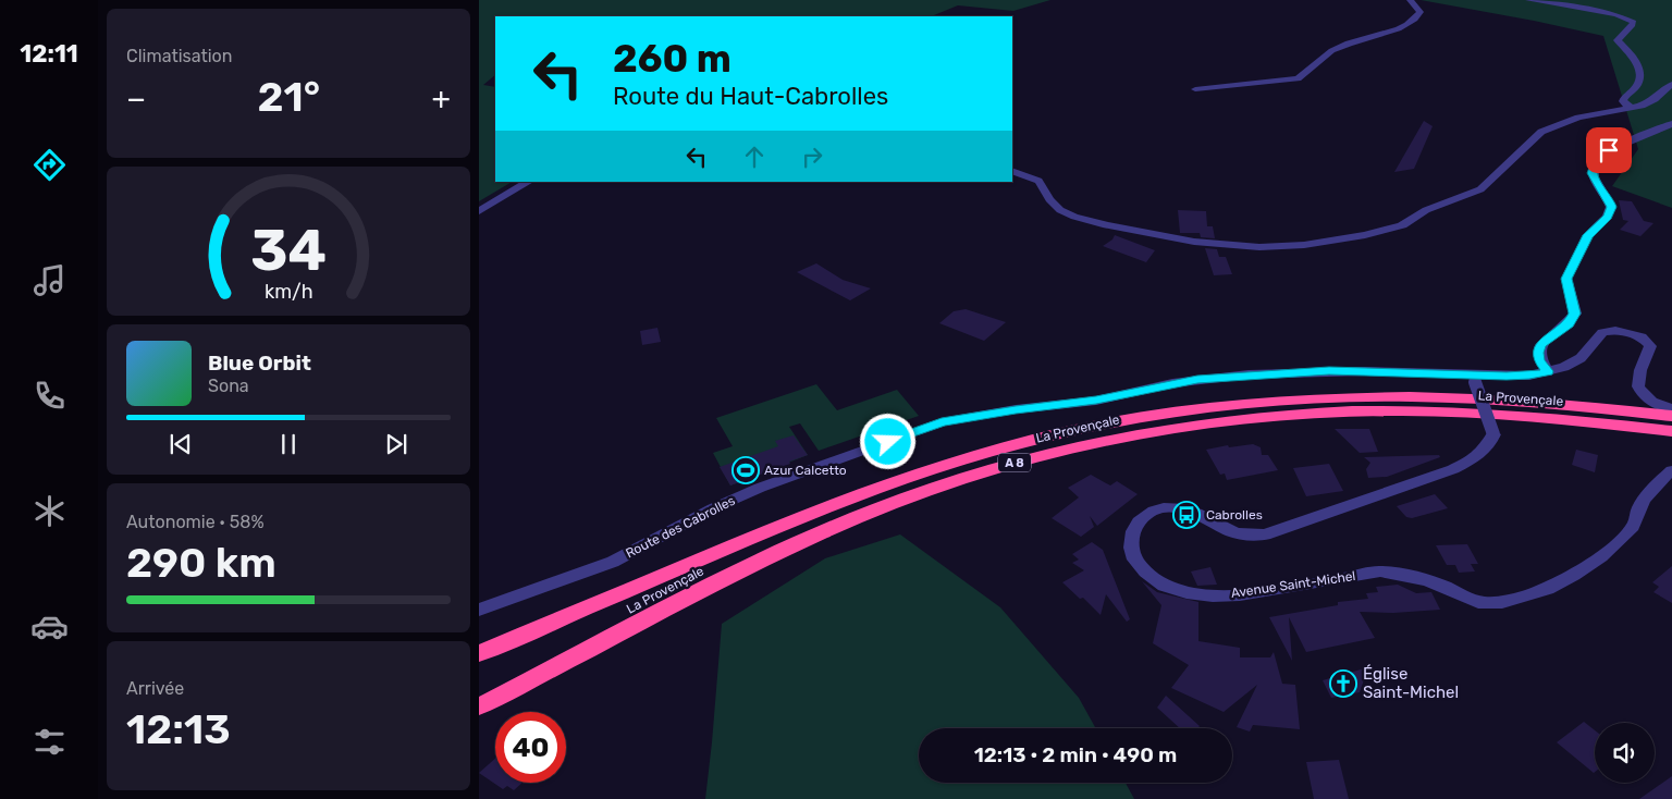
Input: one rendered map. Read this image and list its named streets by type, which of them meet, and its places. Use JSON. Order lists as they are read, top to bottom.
{
  "streets": {
    "highway": ["La Provençale", "A 8"],
    "street": ["Route des Cabrolles", "Avenue Saint-Michel"]
  },
  "crossings": [
    ["Route des Cabrolles", "Avenue Saint-Michel"]
  ],
  "places": {
    "sports": ["Azur Calcetto"],
    "bus stop": ["Cabrolles"],
    "church": ["Église Saint-Michel"]
  },
  "page": {
    "tabs": "12:11",
    "tile": [
      "Climatisation",
      ["Autonomie · 58%", "290 km"],
      ["Arrivée", "12:13"]
    ],
    "turn": ["260 m", "Route du Haut-Cabrolles"],
    "heat": ["−", "21°", "+"],
    "song": ["Blue Orbit", "Sona"],
    "limit": "40",
    "trip": "12:13 · 2 min · 490 m",
    "gauge": ["34", "km/h"]
  }
}
